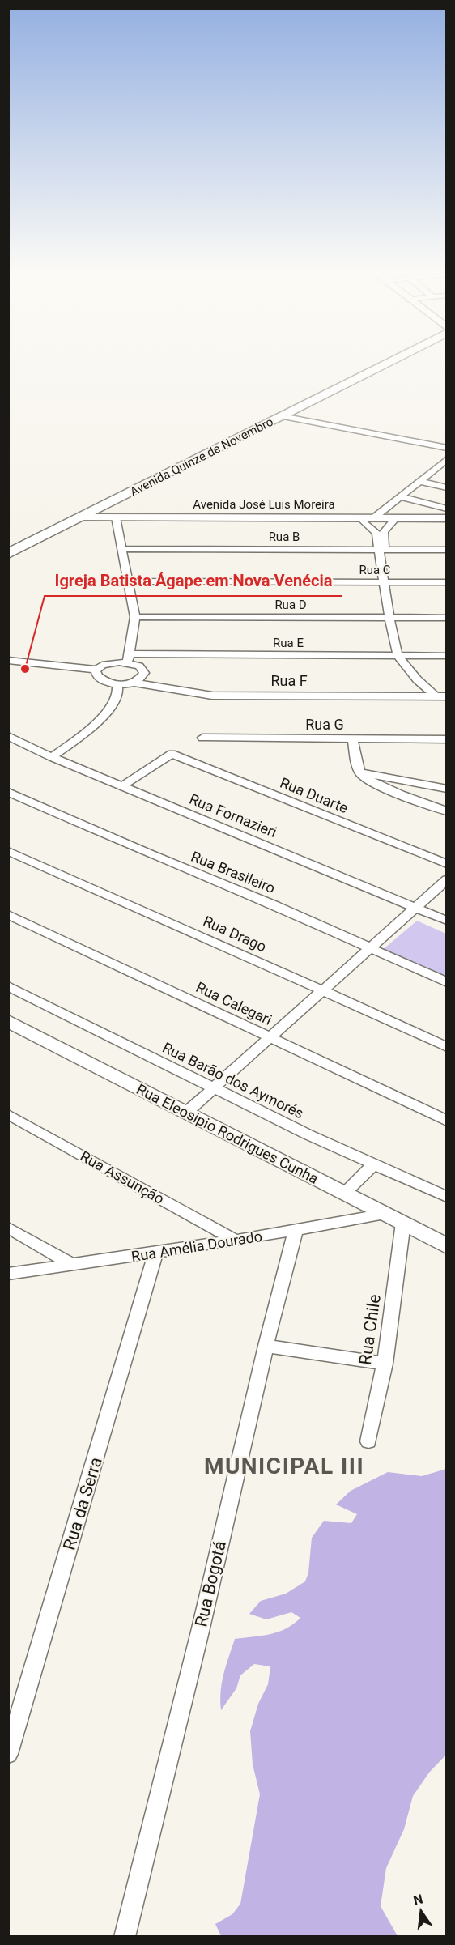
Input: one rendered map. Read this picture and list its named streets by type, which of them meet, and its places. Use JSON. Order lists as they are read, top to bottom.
{
  "streets": {
    "main road": ["Avenida Quinze de Novembro"],
    "street": [
      "Avenida José Luis Moreira",
      "Rua B",
      "Rua C",
      "Rua D",
      "Rua E",
      "Rua F",
      "Rua G",
      "Rua Duarte",
      "Rua Fornazieri",
      "Rua Brasileiro",
      "Rua Drago",
      "Rua Calegari",
      "Rua Barão dos Aymorés",
      "Rua Eleosipio Rodrigues Cunha",
      "Rua Assunção",
      "Rua Amélia Dourado",
      "Rua Chile",
      "Rua da Serra",
      "Rua Bogotá"
    ]
  },
  "crossings": [
    ["Avenida Quinze de Novembro", "Avenida José Luis Moreira"],
    ["Rua Duarte", "Rua Fornazieri"],
    ["Rua Eleosipio Rodrigues Cunha", "Rua Amélia Dourado"],
    ["Rua Eleosipio Rodrigues Cunha", "Rua Chile"],
    ["Rua Assunção", "Rua Amélia Dourado"],
    ["Rua Amélia Dourado", "Rua da Serra"],
    ["Rua Amélia Dourado", "Rua Bogotá"]
  ],
  "districts": ["MUNICIPAL III"],
  "places": ["Igreja Batista Ágape em Nova Venécia"],
  "north": "top"
}
